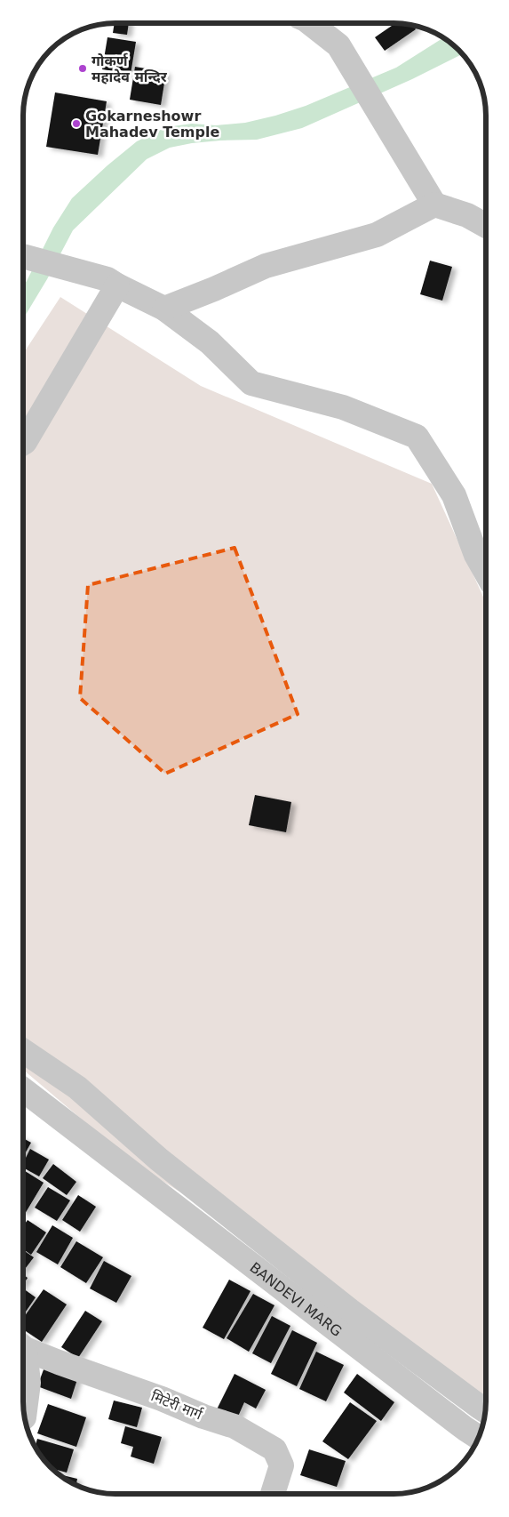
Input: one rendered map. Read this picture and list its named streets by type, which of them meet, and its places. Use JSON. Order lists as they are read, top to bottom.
{
  "streets": {
    "street": ["BANDEVI MARG", "मिटेरी मार्ग"]
  },
  "places": ["गोकर्ण महादेव मन्दिर", "Gokarneshowr Mahadev Temple"]
}
